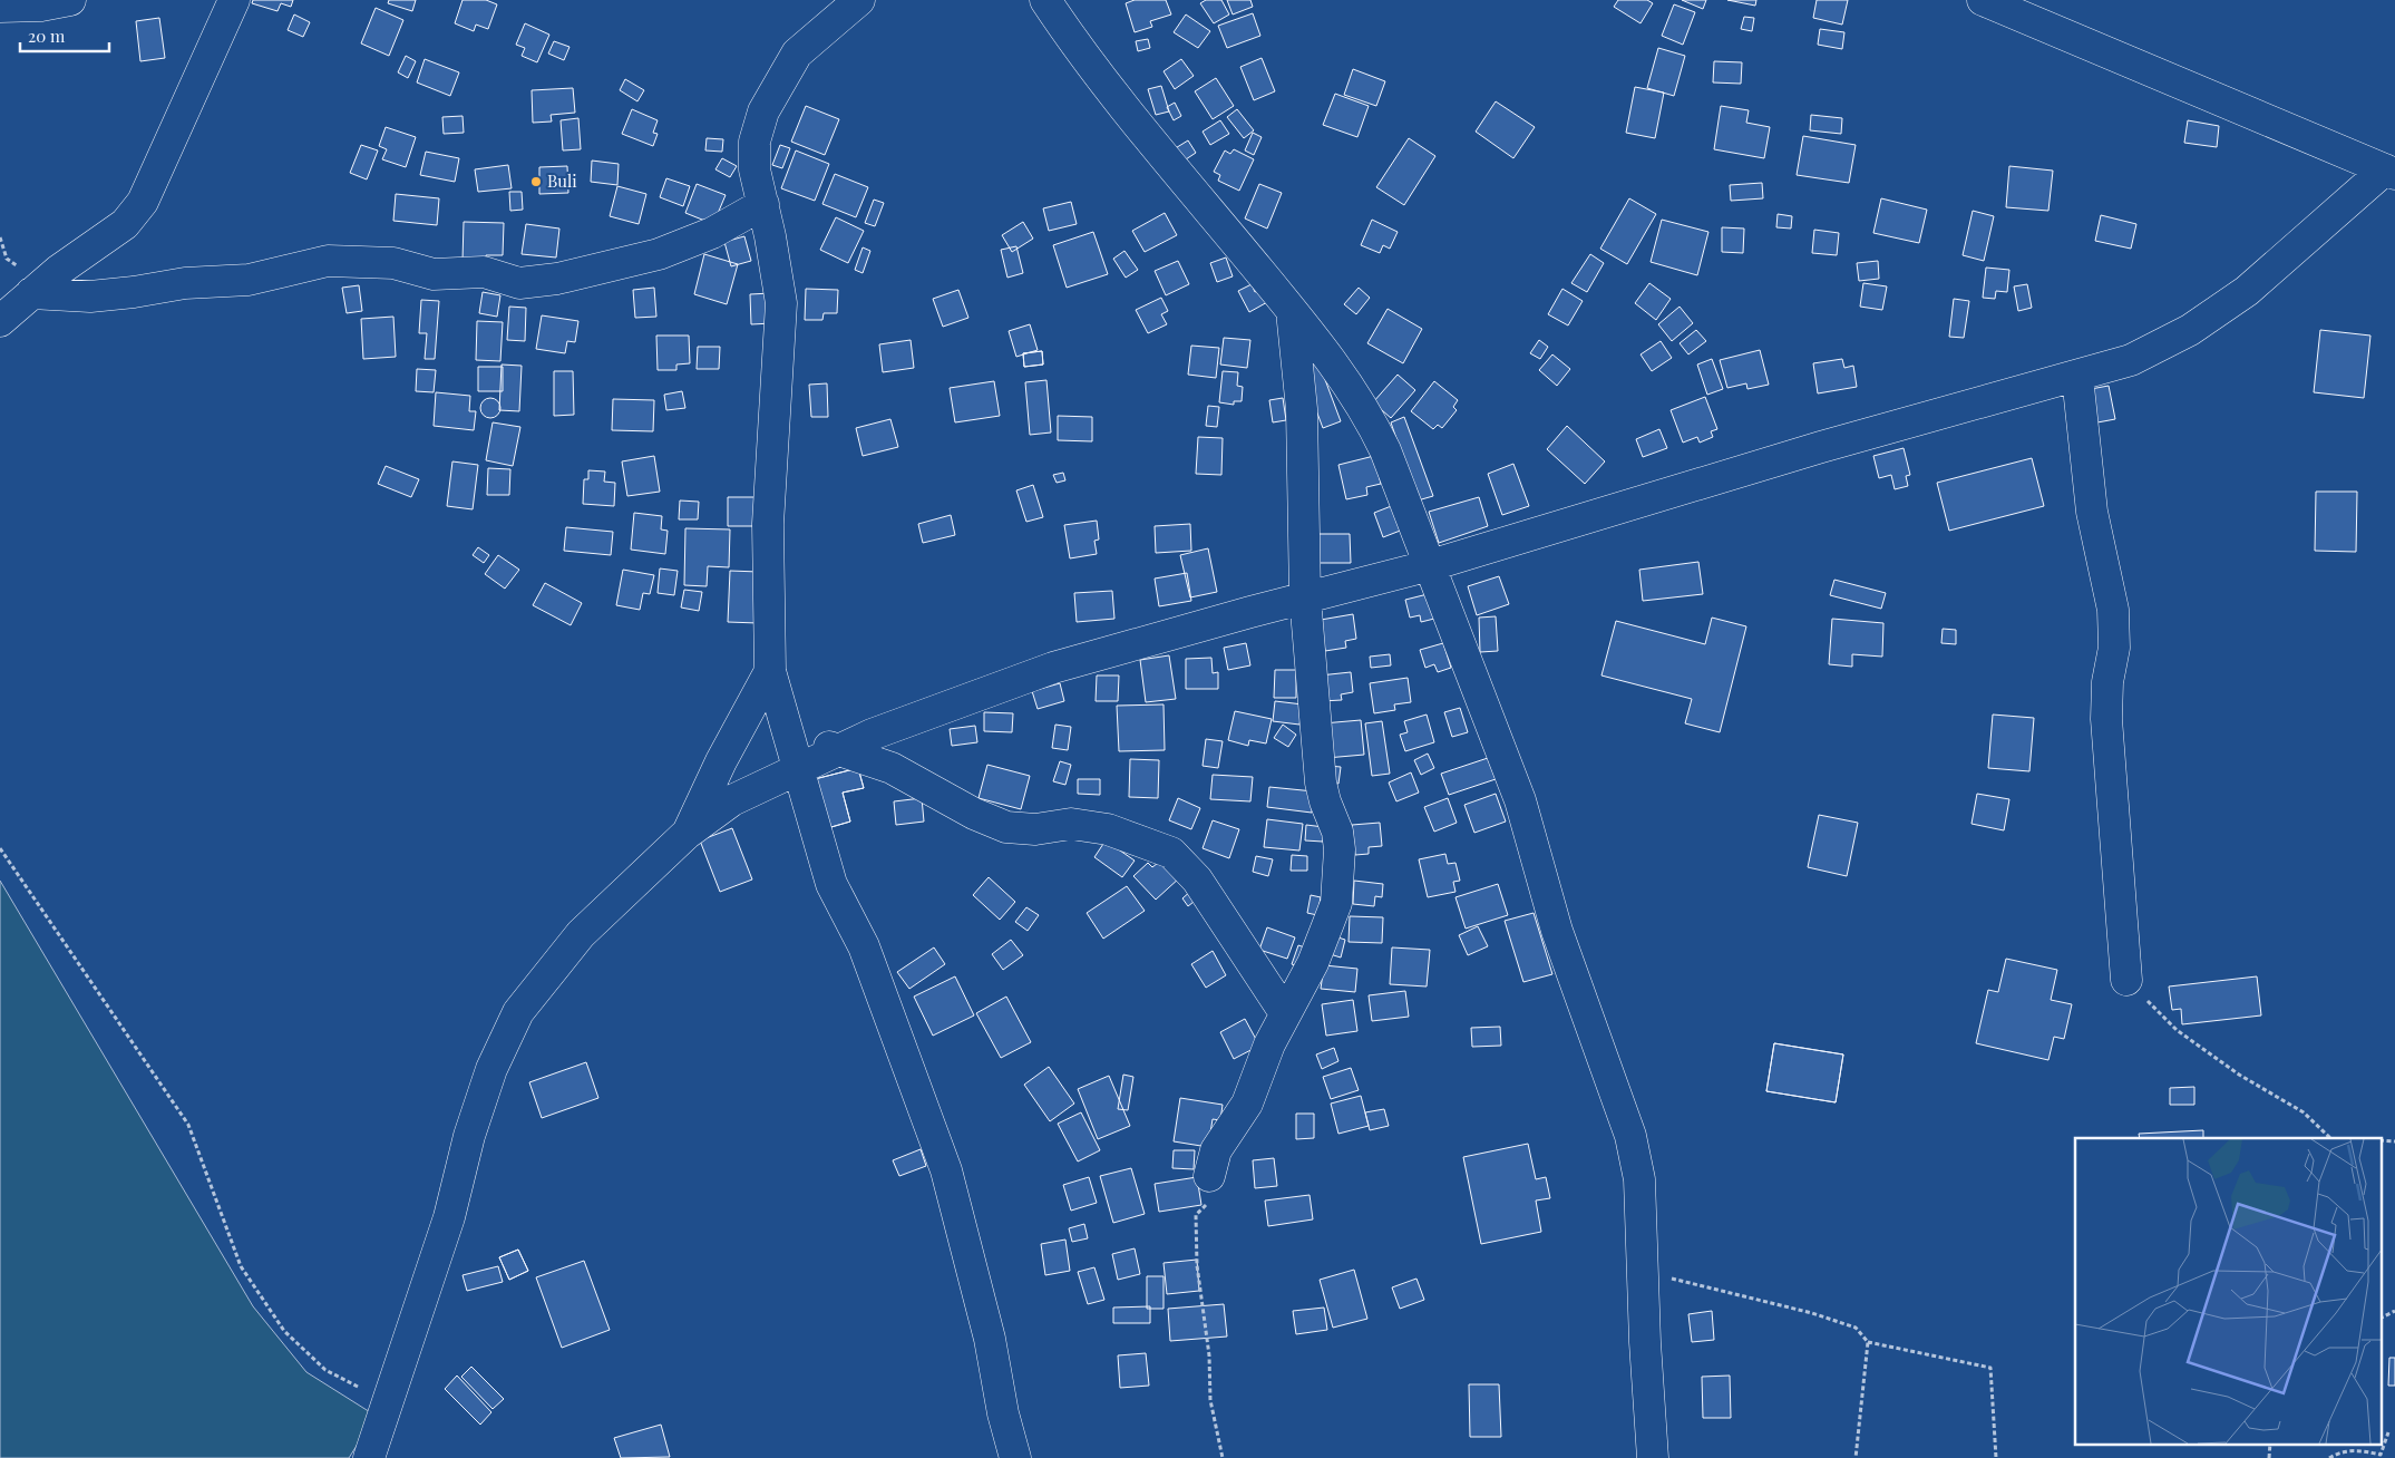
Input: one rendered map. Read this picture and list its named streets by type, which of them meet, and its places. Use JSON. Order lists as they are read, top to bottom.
{
  "places": ["Buli"],
  "scale_bar": "20 m"
}
